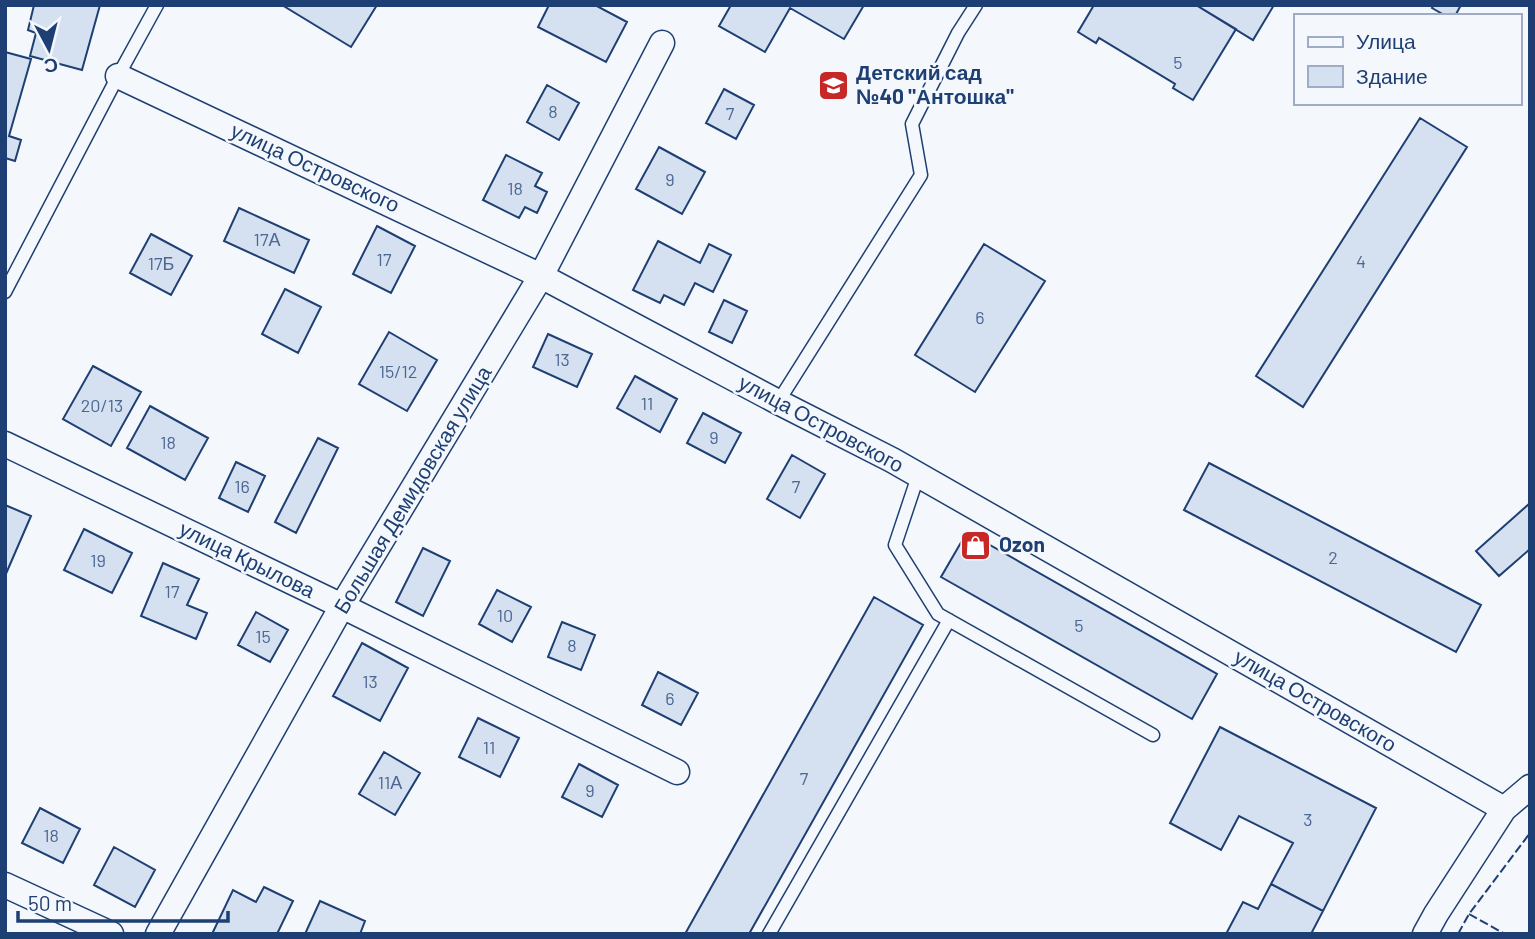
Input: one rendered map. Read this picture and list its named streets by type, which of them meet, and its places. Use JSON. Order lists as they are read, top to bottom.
{
  "streets": {
    "street": ["улица Островского", "Большая Демидовская улица", "улица Крылова"]
  },
  "crossings": [
    ["улица Островского", "Большая Демидовская улица"],
    ["Большая Демидовская улица", "улица Крылова"]
  ],
  "places": {
    "school or university": ["Детский сад №40 \"Антошка\""],
    "shop": ["Ozon"]
  },
  "house_numbers": [
    "5",
    "8",
    "7",
    "9",
    "18",
    "17А",
    "17",
    "4",
    "17Б",
    "6",
    "13",
    "15/12",
    "11",
    "20/13",
    "9",
    "18",
    "16",
    "7",
    "2",
    "19",
    "17",
    "10",
    "5",
    "15",
    "8",
    "13",
    "6",
    "11",
    "7",
    "11А",
    "9",
    "3",
    "18"
  ],
  "legend": ["Улица", "Здание"],
  "scale_bar": "50 m",
  "north": "bottom"
}
